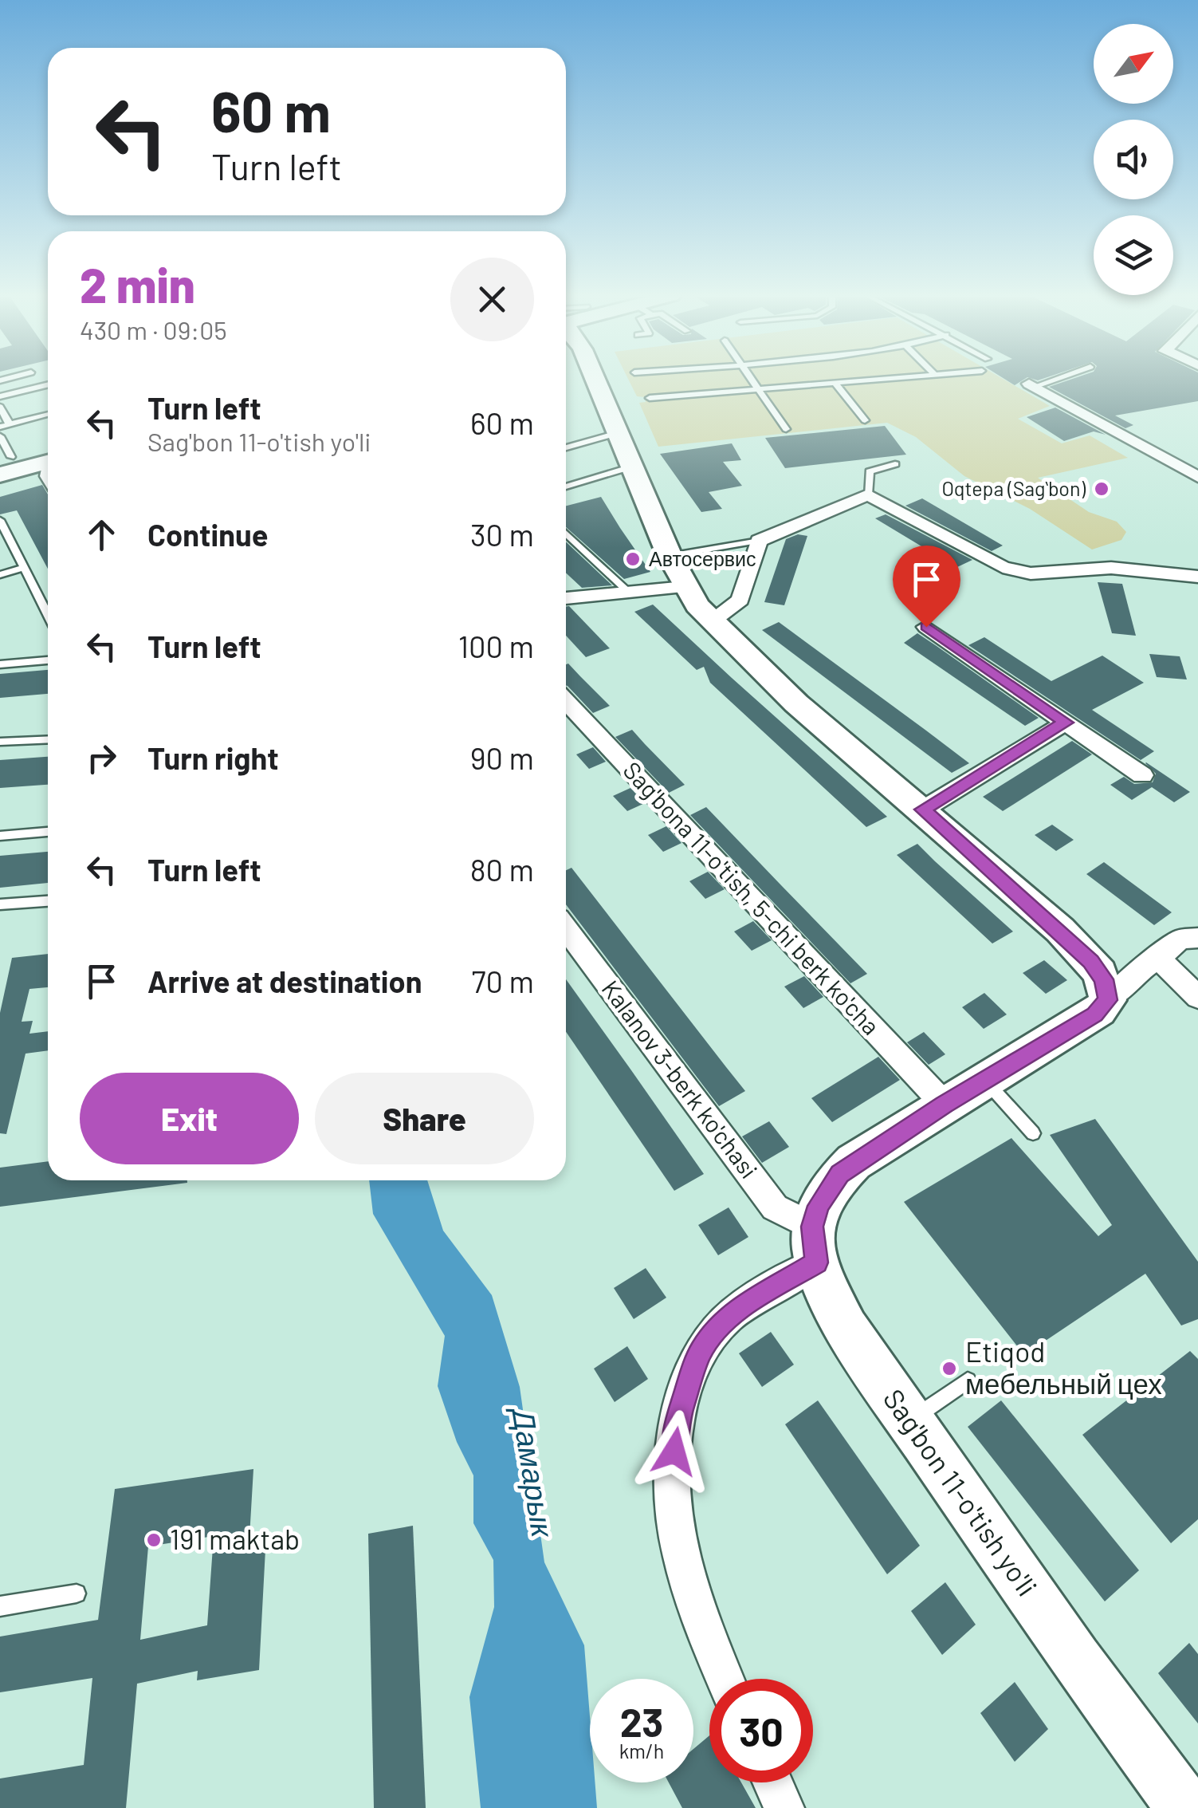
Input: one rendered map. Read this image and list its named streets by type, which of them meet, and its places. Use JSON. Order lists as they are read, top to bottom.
{
  "streets": {
    "main road": ["Sag'bon 11-o'tish yo'li"],
    "street": ["Sag'bona 11-o'tish, 5-chi berk ko'cha", "Kalanov 3-berk ko'chasi"]
  },
  "crossings": [
    ["Kalanov 3-berk ko'chasi", "Sag'bon 11-o'tish yo'li"]
  ],
  "water": ["Дамарык"],
  "places": [
    "Oqtepa (Sagʻbon)",
    "Автосервис",
    "Etiqod мебельный цех",
    "191 maktab"
  ],
  "north": "top right",
  "page": {
    "turn": ["60 m", "Turn left"],
    "heading": ["2 min", "430 m · 09:05"],
    "list": [
      {
        "name": "Turn left",
        "note": "Sag'bon 11-o'tish yo'li",
        "value": "60 m"
      },
      {
        "name": "Continue",
        "value": "30 m"
      },
      {
        "name": "Turn left",
        "value": "100 m"
      },
      {
        "name": "Turn right",
        "value": "90 m"
      },
      {
        "name": "Turn left",
        "value": "80 m"
      },
      {
        "name": "Arrive at destination",
        "value": "70 m"
      }
    ],
    "buttons": ["Exit", "Share"],
    "speed": "23 km/h",
    "limit": "30"
  }
}
